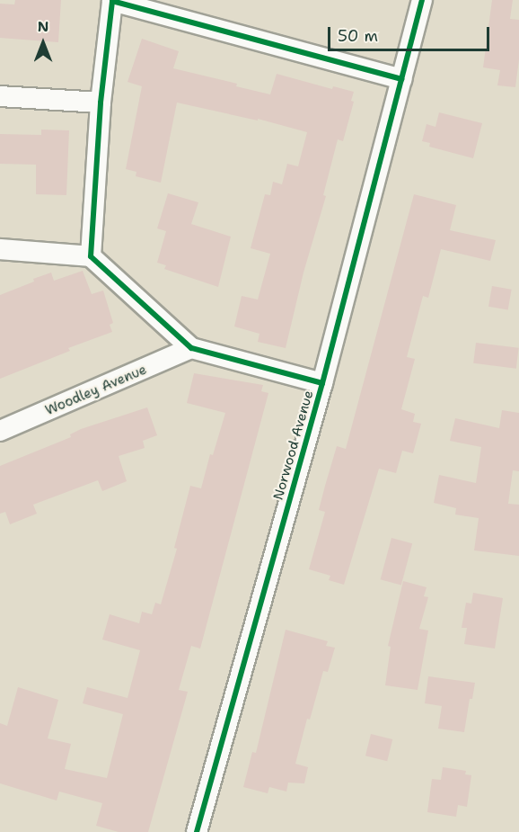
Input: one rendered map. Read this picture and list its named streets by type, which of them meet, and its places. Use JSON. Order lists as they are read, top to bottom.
{
  "streets": {
    "street": ["Woodley Avenue", "Norwood Avenue"]
  },
  "scale_bar": "50 m",
  "north": "top"
}
